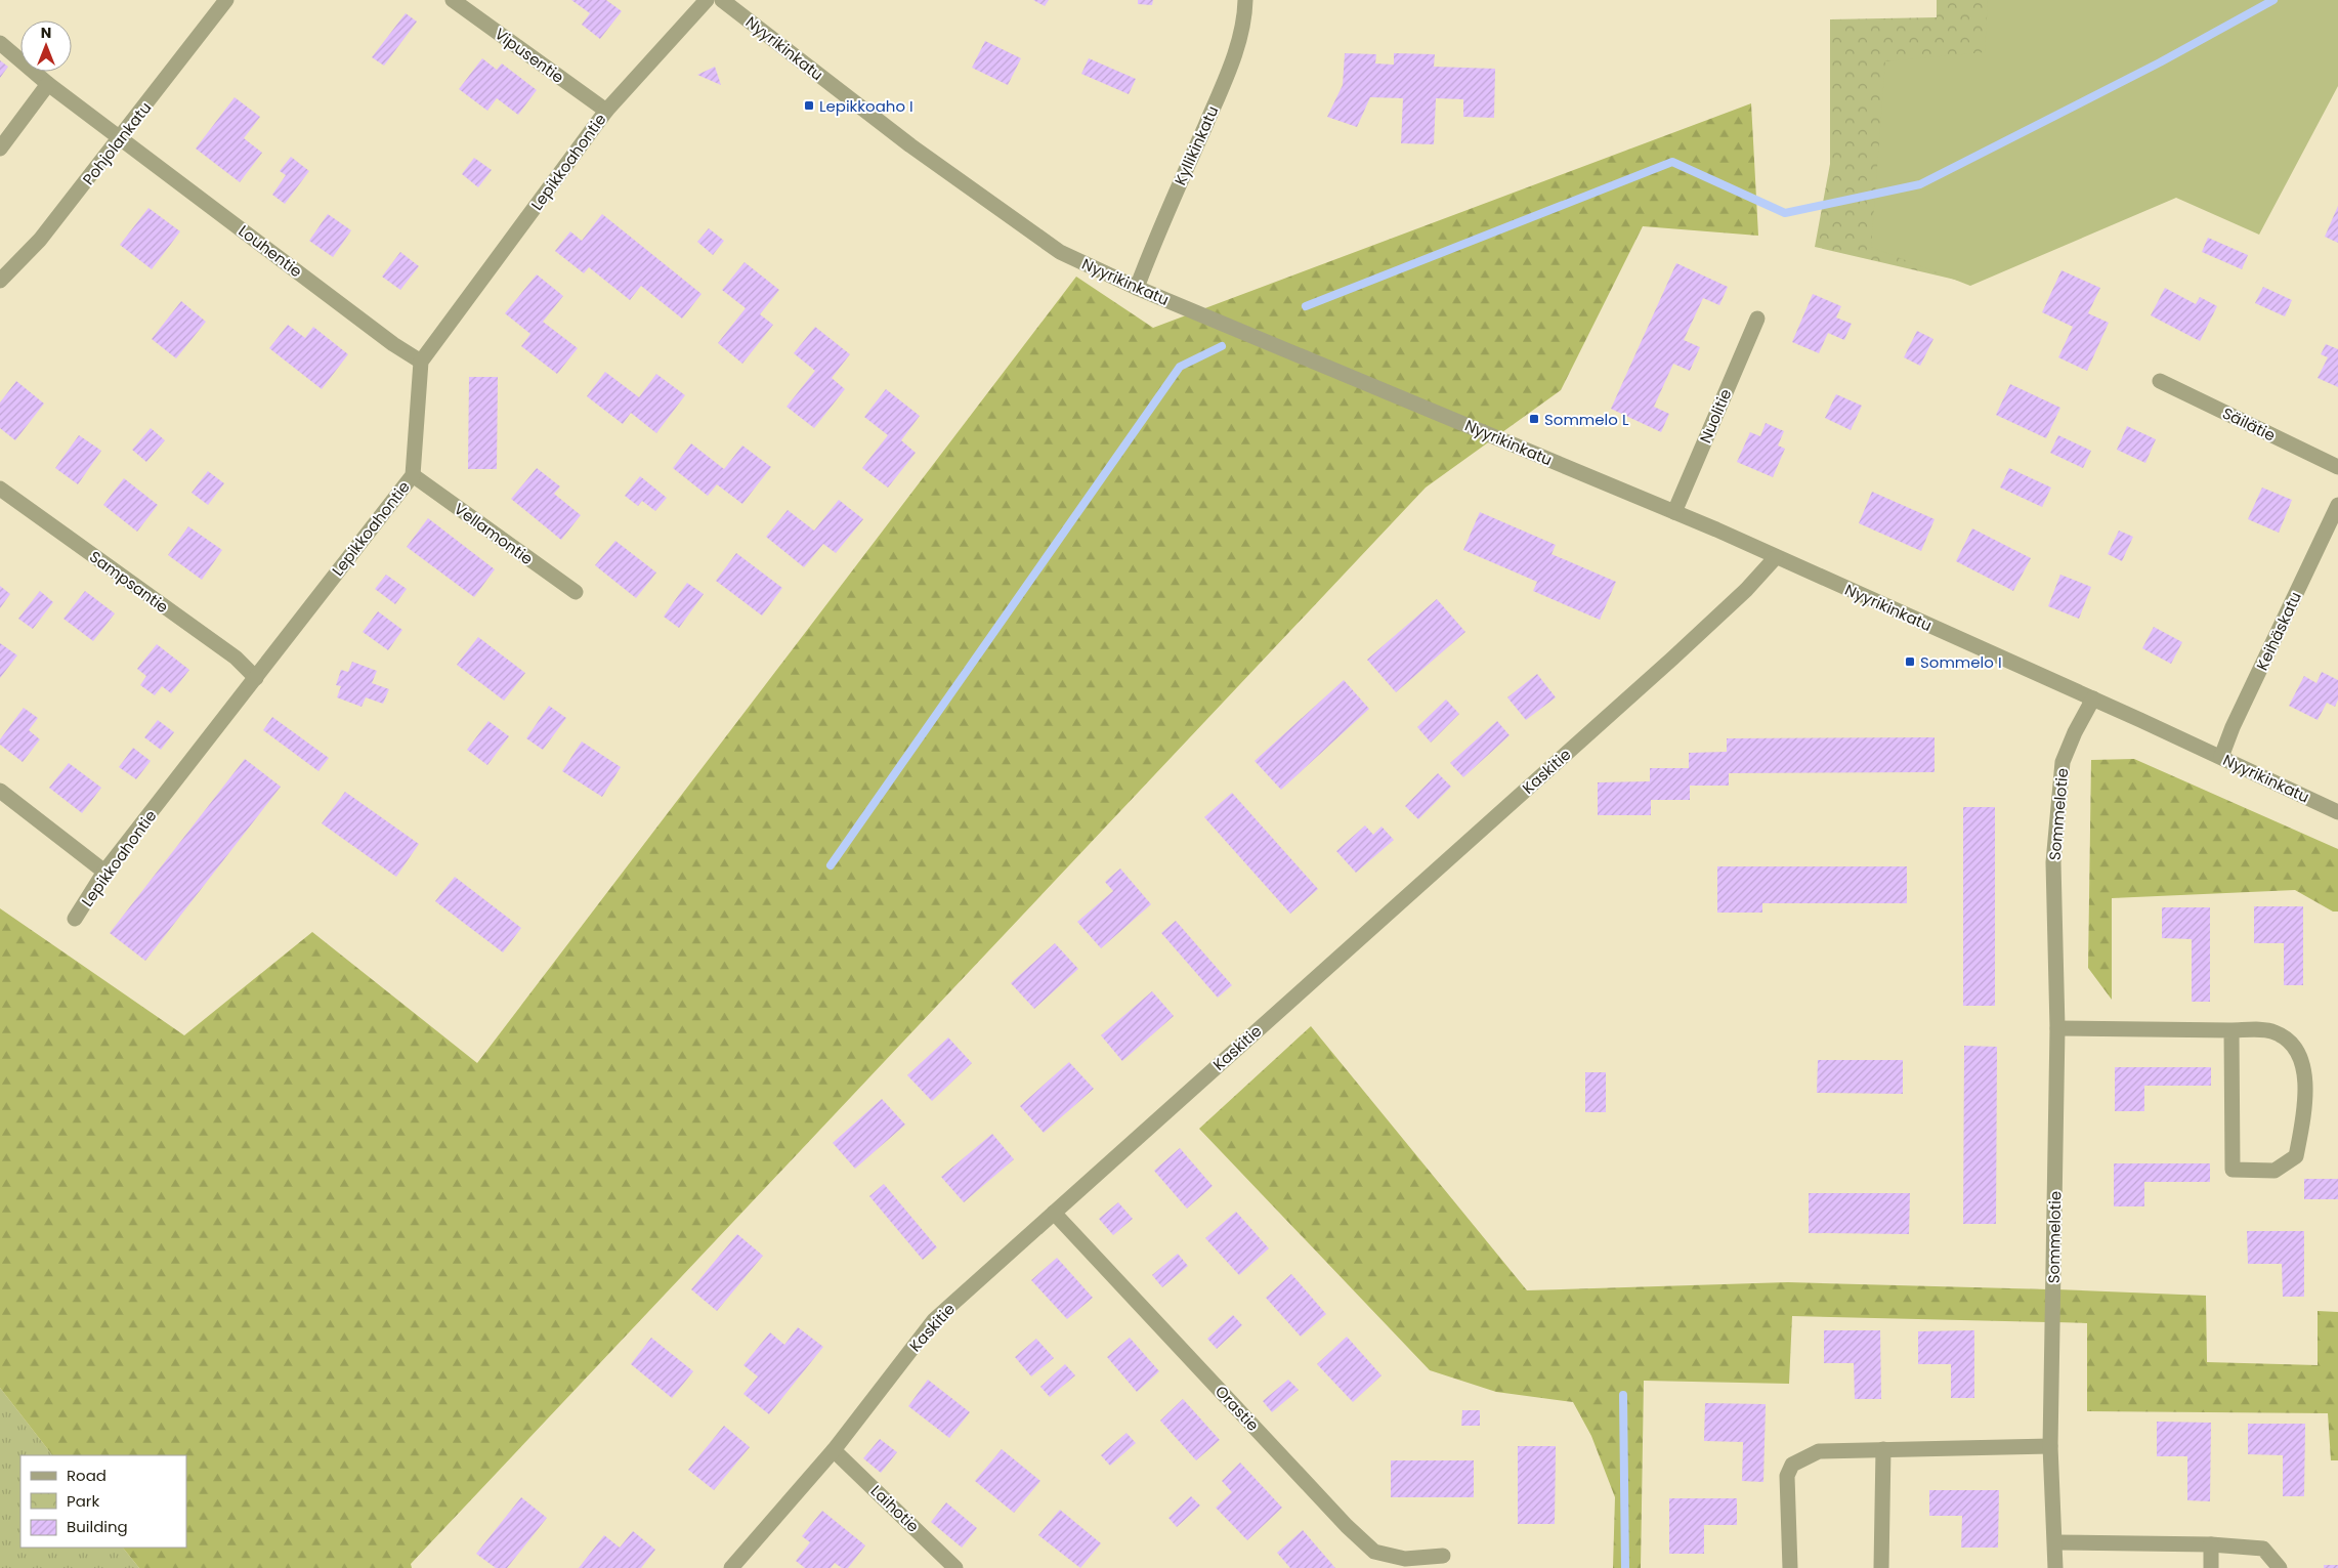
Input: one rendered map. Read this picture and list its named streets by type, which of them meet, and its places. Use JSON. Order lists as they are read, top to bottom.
{
  "streets": {
    "street": [
      "Nyyrikinkatu",
      "Vipusentie",
      "Pohjolankatu",
      "Kyllikinkatu",
      "Lepikkoahontie",
      "Louhentie",
      "Nuolitie",
      "Säilätie",
      "Vellamontie",
      "Sampsantie",
      "Keihäskatu",
      "Kaskitie",
      "Sommelotie",
      "Orastie",
      "Laihotie"
    ]
  },
  "crossings": [
    ["Nyyrikinkatu", "Kyllikinkatu"],
    ["Nyyrikinkatu", "Nuolitie"],
    ["Nyyrikinkatu", "Keihäskatu"],
    ["Nyyrikinkatu", "Kaskitie"],
    ["Nyyrikinkatu", "Sommelotie"],
    ["Vipusentie", "Lepikkoahontie"],
    ["Pohjolankatu", "Louhentie"],
    ["Lepikkoahontie", "Louhentie"],
    ["Lepikkoahontie", "Vellamontie"],
    ["Lepikkoahontie", "Sampsantie"],
    ["Kaskitie", "Orastie"],
    ["Kaskitie", "Laihotie"]
  ],
  "places": {
    "transit": ["Lepikkoaho I", "Sommelo L", "Sommelo I"]
  },
  "legend": ["Road", "Park", "Building"],
  "north": "top"
}
